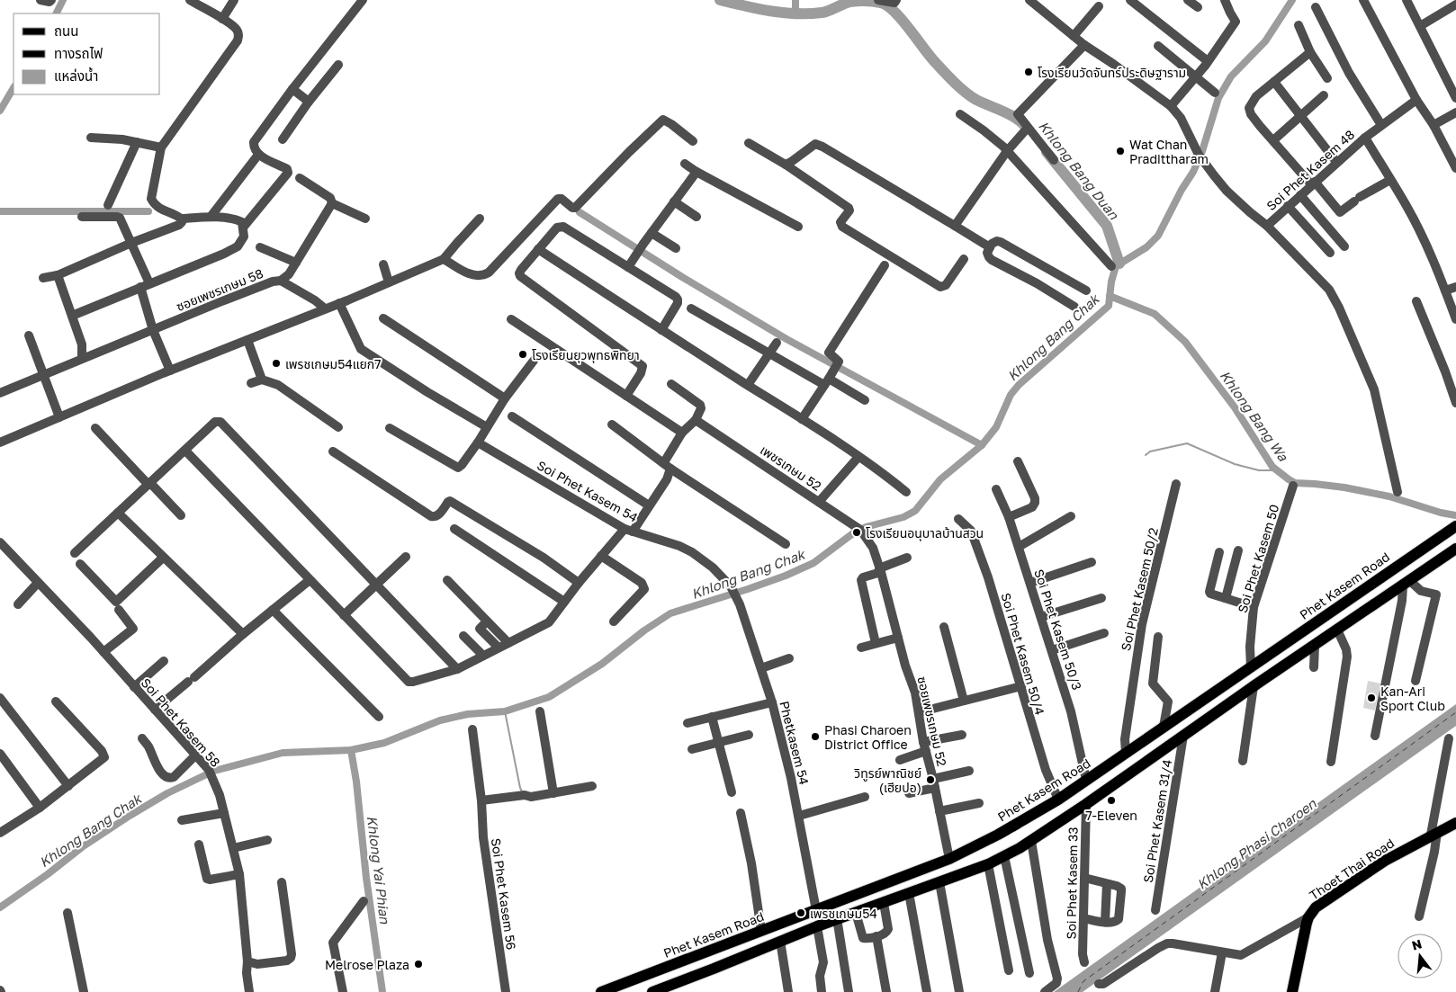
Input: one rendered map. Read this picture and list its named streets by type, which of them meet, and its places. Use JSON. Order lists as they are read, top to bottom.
{
  "streets": {
    "main road": ["Phet Kasem Road", "Thoet Thai Road"],
    "street": [
      "Soi Phet Kasem 48",
      "ซอยเพชรเกษม 58",
      "เพชรเกษม 52",
      "Soi Phet Kasem 54",
      "Soi Phet Kasem 50",
      "Soi Phet Kasem 50/2",
      "Soi Phet Kasem 50/3",
      "Soi Phet Kasem 50/4",
      "ซอยเพชรเกษม 52",
      "Soi Phet Kasem 58",
      "Phetkasem 54",
      "Soi Phet Kasem 31/4",
      "Soi Phet Kasem 33",
      "Soi Phet Kasem 56"
    ]
  },
  "crossings": [
    ["เพชรเกษม 52", "ซอยเพชรเกษม 52"],
    ["Soi Phet Kasem 54", "Phetkasem 54"],
    ["Soi Phet Kasem 50", "Phet Kasem Road"],
    ["Phet Kasem Road", "Soi Phet Kasem 50/2"],
    ["Phet Kasem Road", "Soi Phet Kasem 50/3"],
    ["Phet Kasem Road", "Soi Phet Kasem 50/4"],
    ["Phet Kasem Road", "ซอยเพชรเกษม 52"],
    ["Phet Kasem Road", "Phetkasem 54"]
  ],
  "water": [
    "Khlong Bang Duan",
    "Khlong Bang Chak",
    "Khlong Bang Wa",
    "Khlong Phasi Charoen",
    "Khlong Yai Phian"
  ],
  "places": [
    "โรงเรียนวัดจันทร์ประดิษฐาราม",
    "Wat Chan Pradittharam",
    "โรงเรียนยุวพุทธพิทยา",
    "เพรชเกษม54แยก7",
    "โรงเรียนอนุบาลบ้านสวน",
    "Kan-Ari Sport Club",
    "Phasi Charoen District Office",
    "วิทูรย์พาณิชย์ (เฮียปอ)",
    "7-Eleven",
    "เพรชเกษม54",
    "Melrose Plaza"
  ],
  "legend": ["ถนน", "ทางรถไฟ", "แหล่งน้ำ"],
  "north": "top"
}
